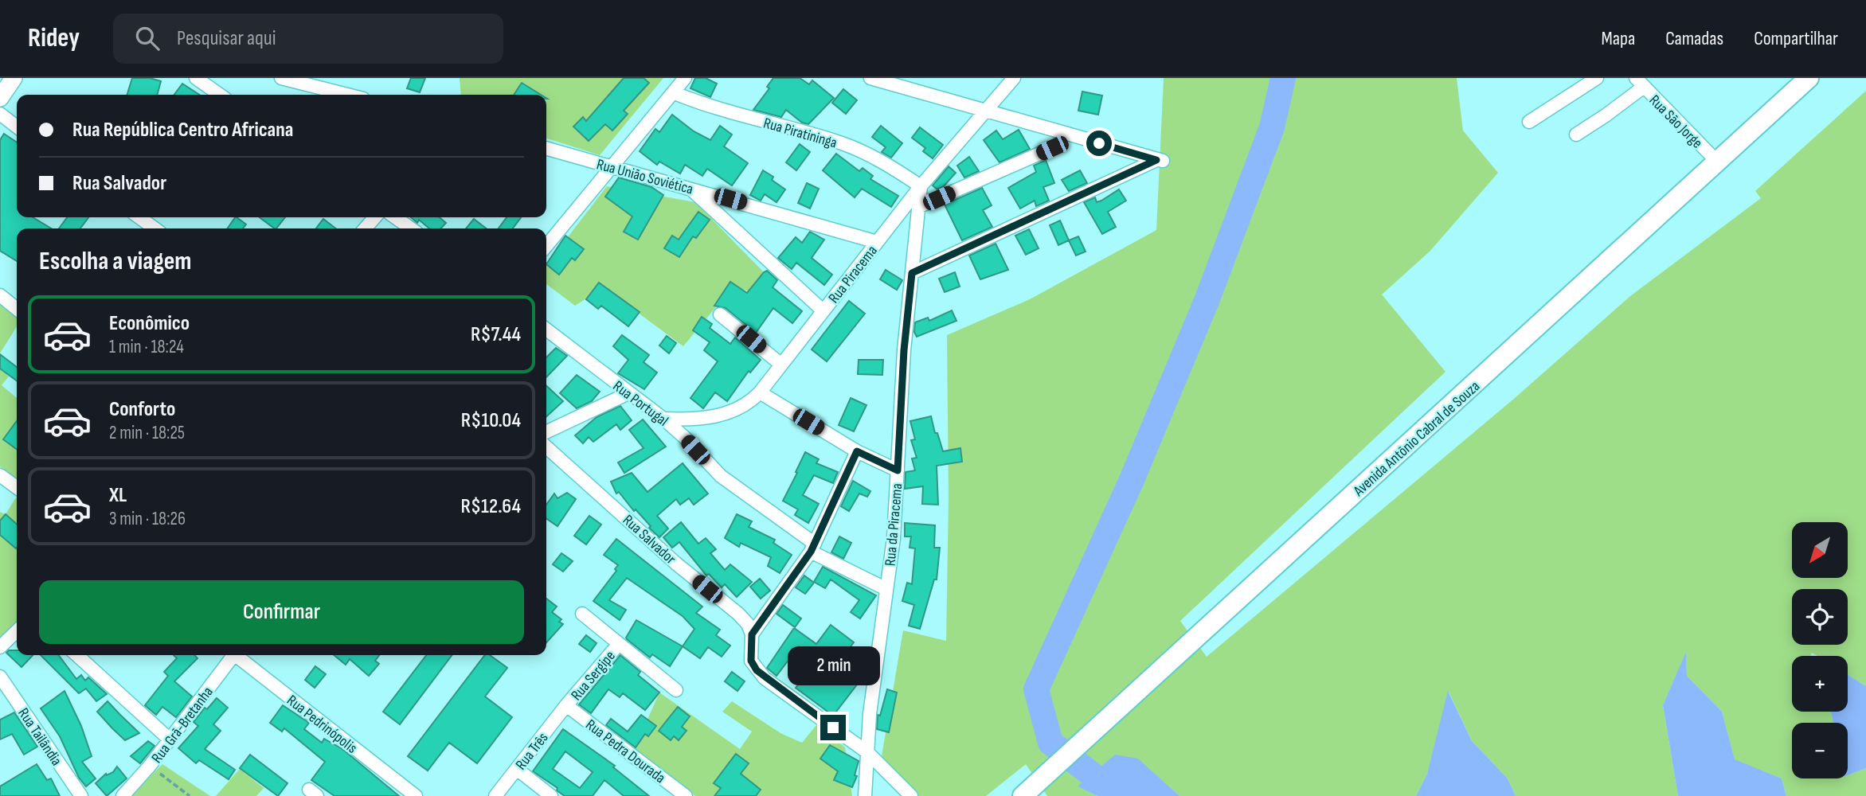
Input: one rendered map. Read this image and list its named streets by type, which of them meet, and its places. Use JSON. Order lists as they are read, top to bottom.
{
  "streets": {
    "main road": ["Avenida Antônio Cabral de Souza"],
    "street": [
      "Rua São Jorge",
      "Rua Piratininga",
      "Rua União Soviética",
      "Rua Piracema",
      "Rua Portugal",
      "Rua da Piracema",
      "Rua Salvador",
      "Rua Sergipe",
      "Rua Pedrinópolis",
      "Rua Grã-Bretanha",
      "Rua Tailândia",
      "Rua Três",
      "Rua Pedra Dourada"
    ]
  },
  "crossings": [
    ["Rua São Jorge", "Avenida Antônio Cabral de Souza"],
    ["Rua Piratininga", "Rua Piracema"],
    ["Rua Piratininga", "Rua da Piracema"],
    ["Rua União Soviética", "Rua Piracema"],
    ["Rua Piracema", "Rua Portugal"],
    ["Rua Piracema", "Rua da Piracema"],
    ["Rua Portugal", "Rua da Piracema"],
    ["Rua Sergipe", "Rua Três"],
    ["Rua Sergipe", "Rua Pedra Dourada"],
    ["Rua Três", "Rua Pedra Dourada"]
  ],
  "north": "bottom left",
  "page": {
    "header": "Ridey",
    "search": "Pesquisar aqui",
    "nav": ["Mapa", "Camadas", "Compartilhar"],
    "banner": ["Rua República Centro Africana", "Rua Salvador"],
    "heading": "Escolha a viagem",
    "list": [
      {
        "name": "Econômico",
        "note": "1 min · 18:24",
        "value": "R$7.44"
      },
      {
        "name": "Conforto",
        "note": "2 min · 18:25",
        "value": "R$10.04"
      },
      {
        "name": "XL",
        "note": "3 min · 18:26",
        "value": "R$12.64"
      }
    ],
    "map_buttons": ["+", "−"],
    "buttons": "Confirmar",
    "bubble": "2 min"
  }
}
